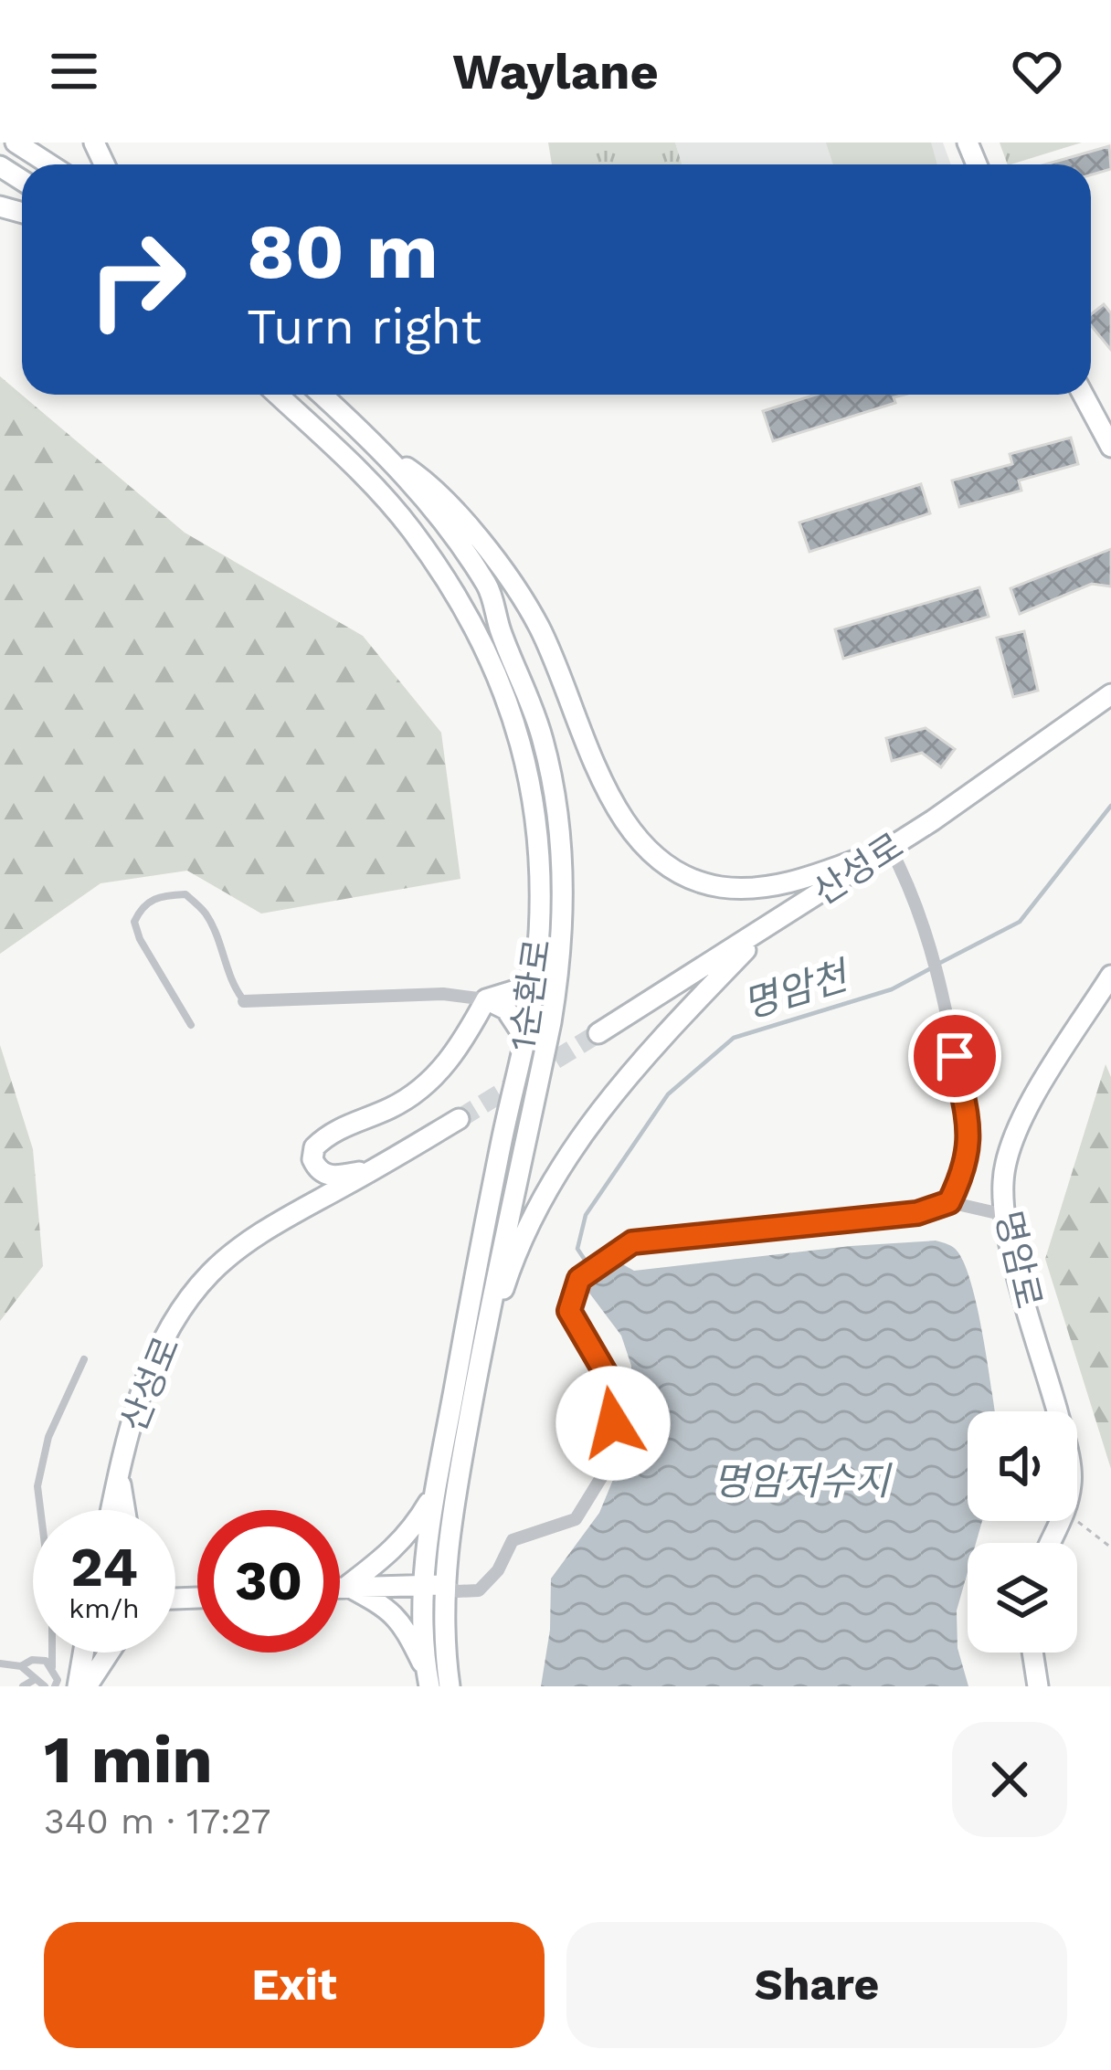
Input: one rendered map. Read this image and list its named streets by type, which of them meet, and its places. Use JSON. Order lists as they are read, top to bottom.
{
  "streets": {
    "street": ["산성로", "1순환로", "명암로"]
  },
  "water": ["명암천", "명암저수지"],
  "page": {
    "header": "Waylane",
    "turn": ["80 m", "Turn right"],
    "speed": "24 km/h",
    "limit": "30",
    "heading": ["1 min", "340 m · 17:27"],
    "buttons": ["Exit", "Share"]
  }
}
